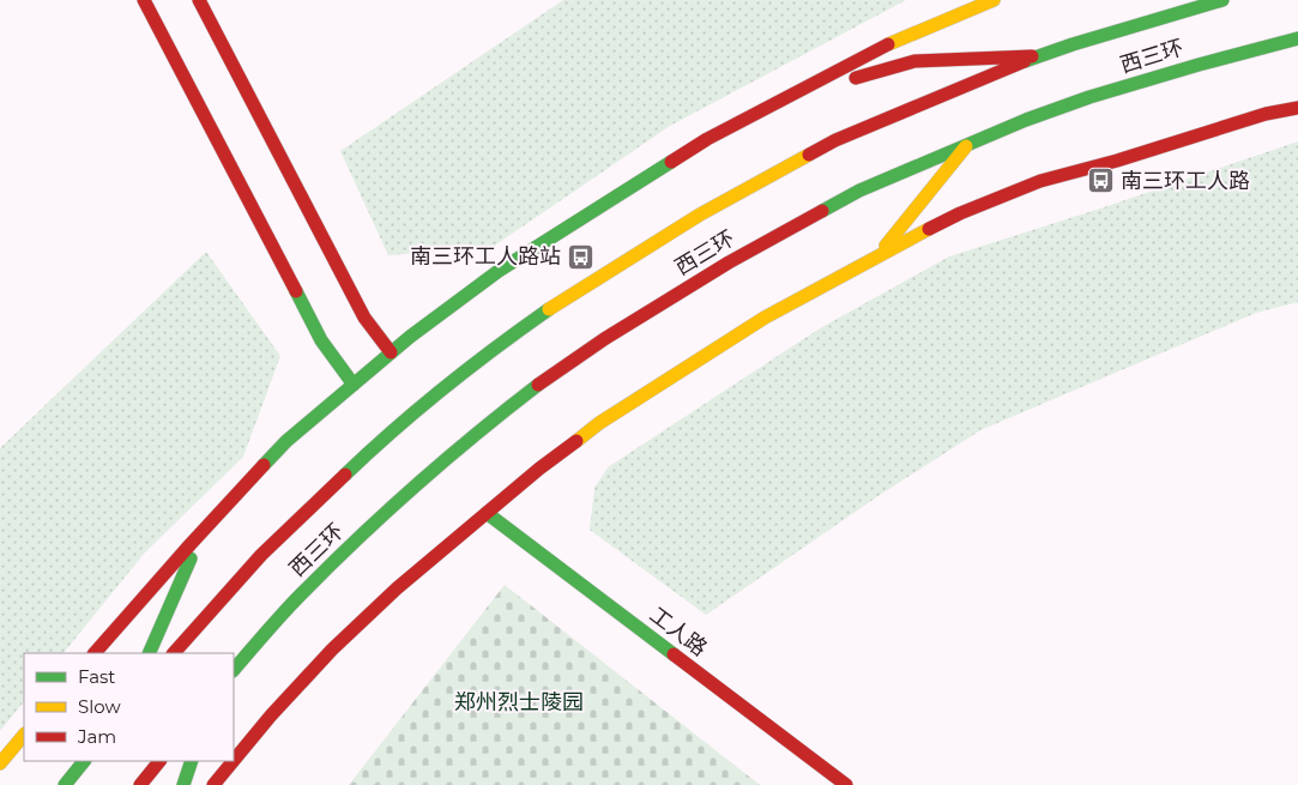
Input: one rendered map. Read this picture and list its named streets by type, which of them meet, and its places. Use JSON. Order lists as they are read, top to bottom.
{
  "streets": {
    "main road": ["西三环", "工人路"]
  },
  "parks": ["郑州烈士陵园"],
  "places": {
    "bus stop": ["南三环工人路", "南三环工人路站"]
  },
  "legend": ["Fast", "Slow", "Jam"]
}
